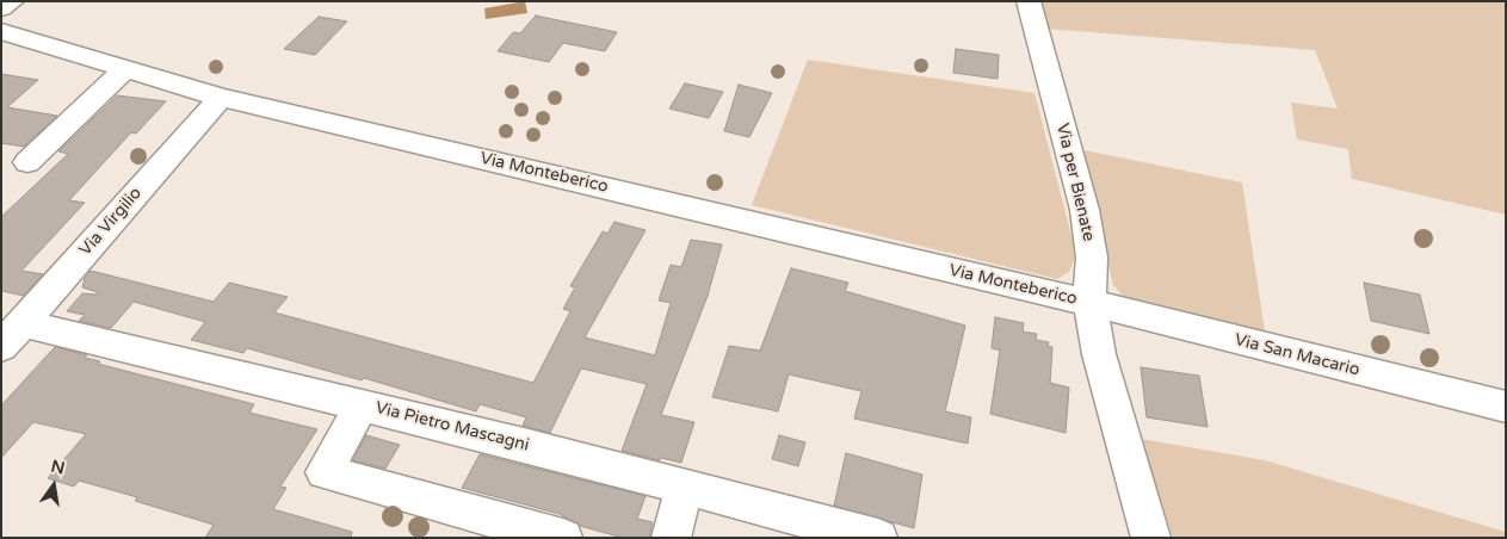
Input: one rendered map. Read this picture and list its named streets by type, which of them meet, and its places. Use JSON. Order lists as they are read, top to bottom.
{
  "streets": {
    "street": [
      "Via Monteberico",
      "Via per Bienate",
      "Via Virgilio",
      "Via San Macario",
      "Via Pietro Mascagni"
    ]
  },
  "crossings": [
    ["Via Monteberico", "Via per Bienate"],
    ["Via Monteberico", "Via Virgilio"],
    ["Via Monteberico", "Via San Macario"],
    ["Via per Bienate", "Via San Macario"],
    ["Via Virgilio", "Via Pietro Mascagni"]
  ],
  "north": "top"
}
